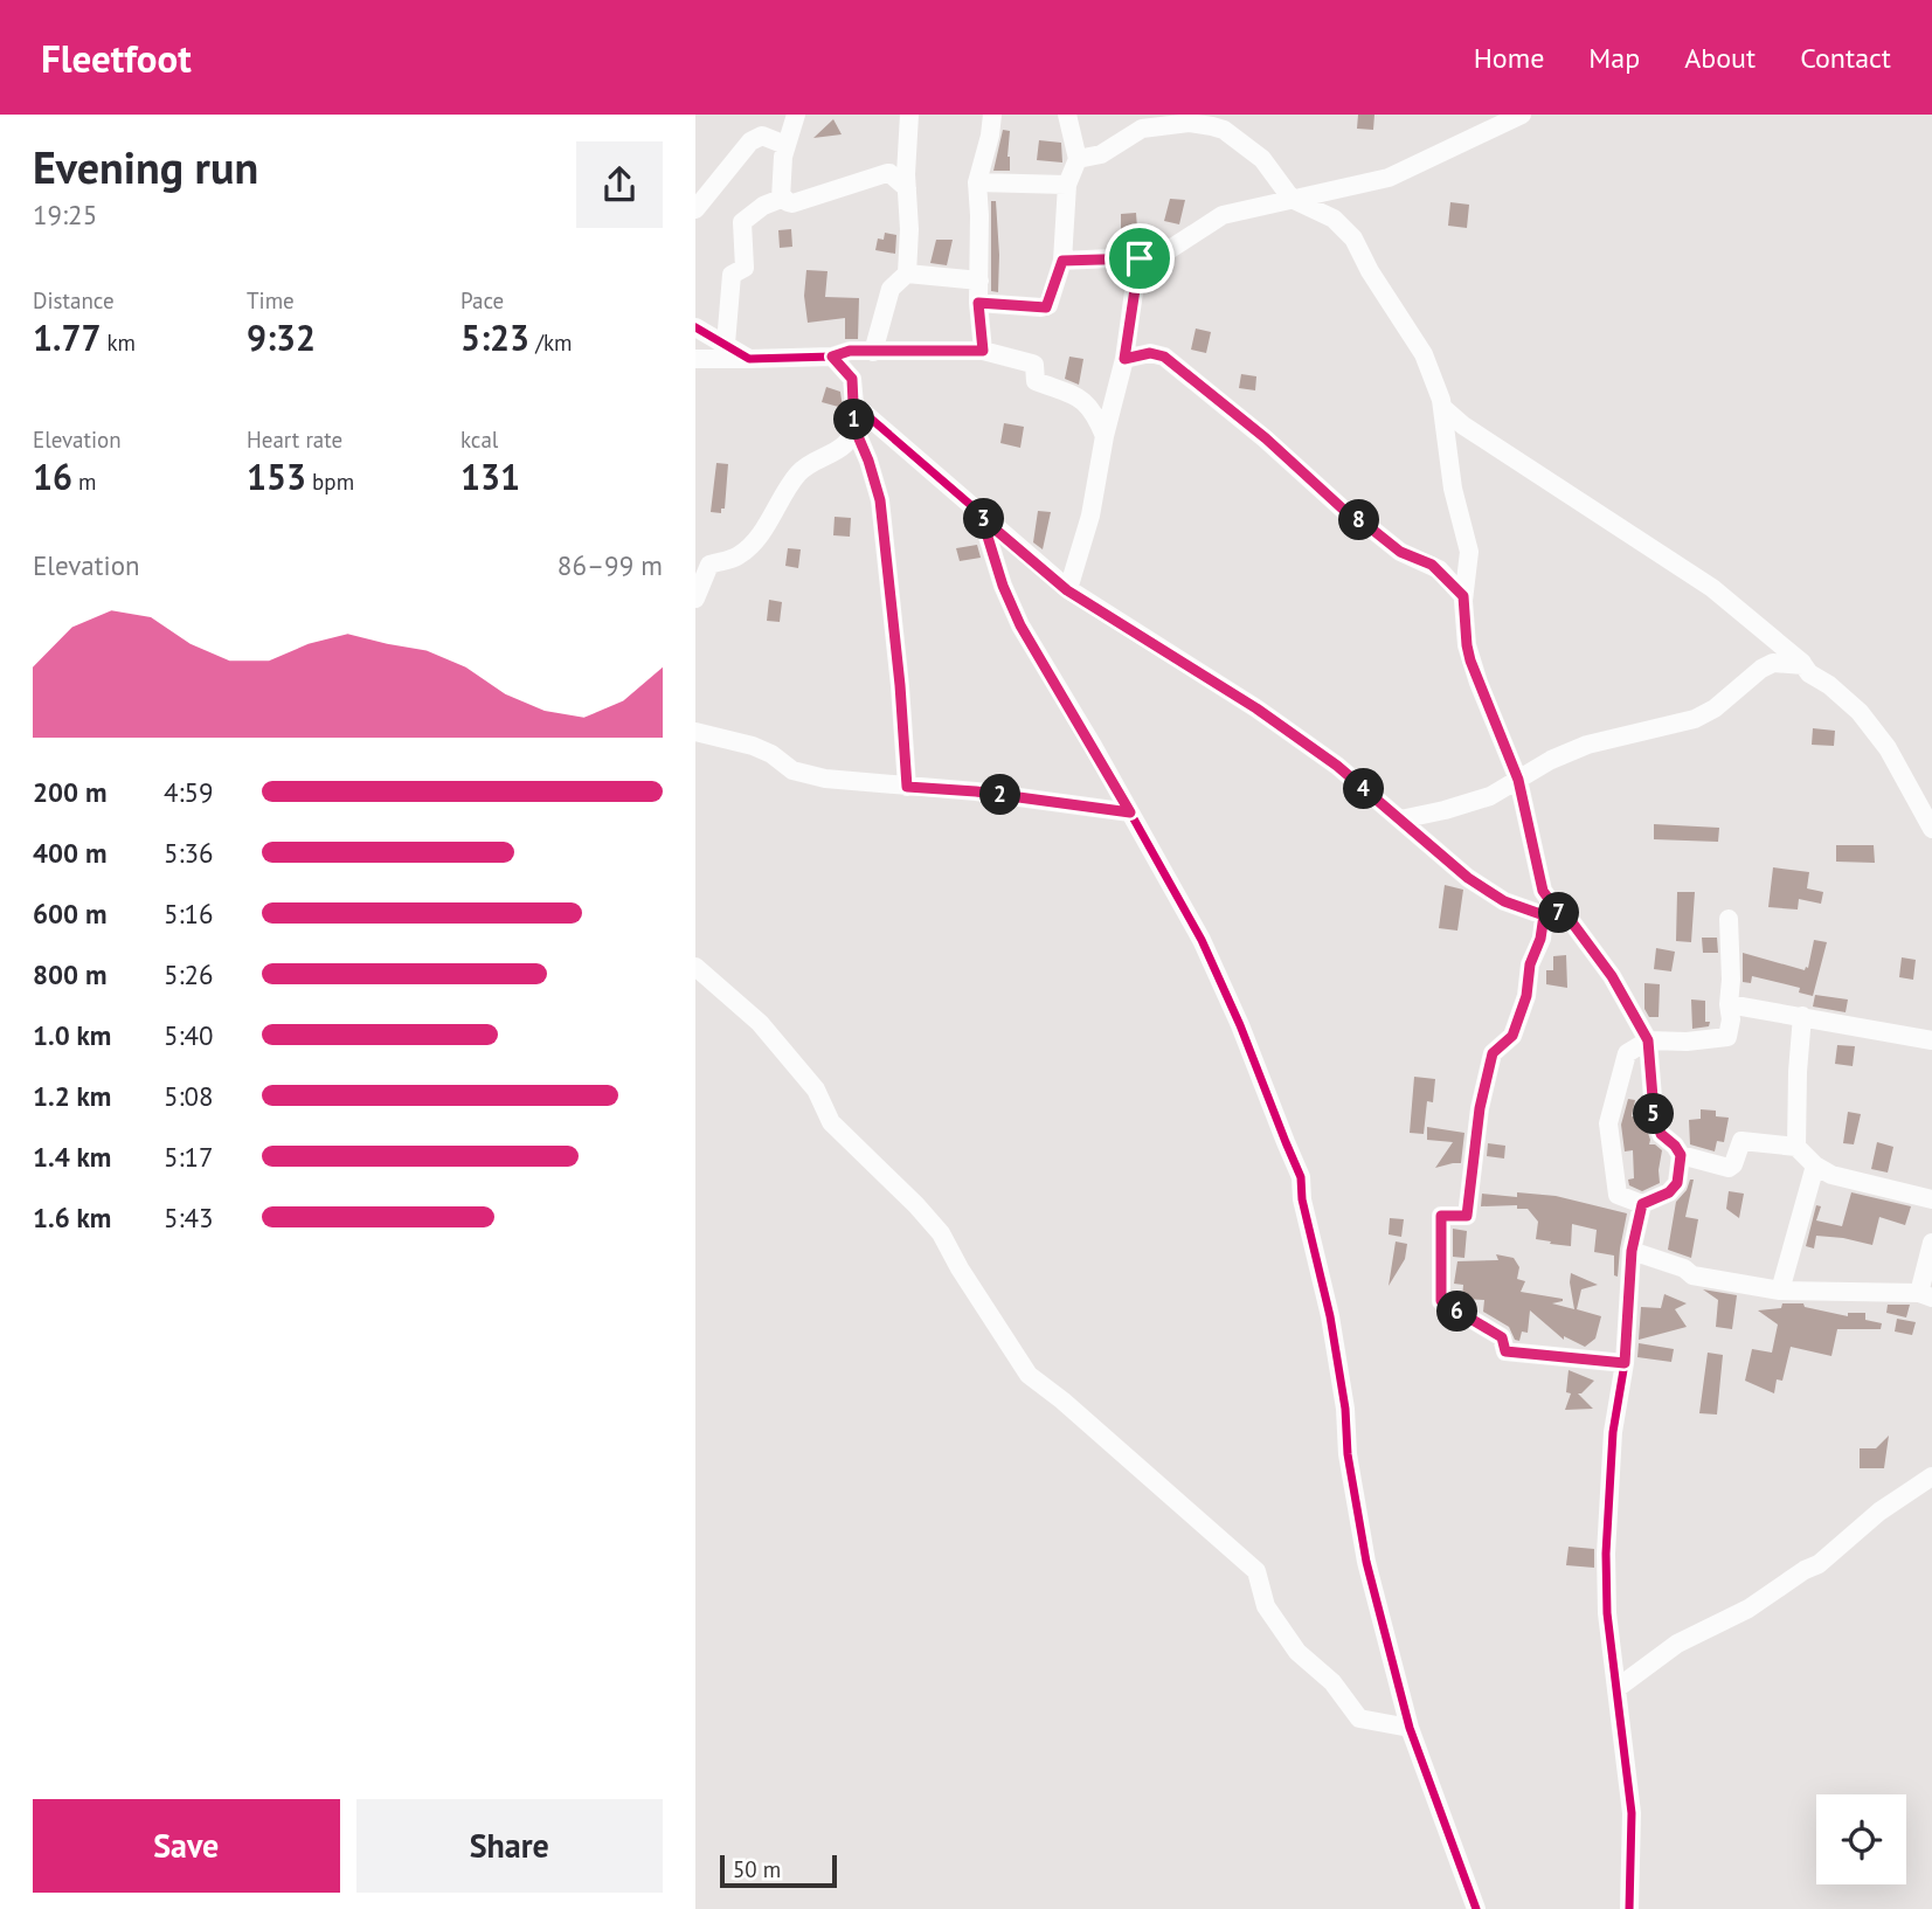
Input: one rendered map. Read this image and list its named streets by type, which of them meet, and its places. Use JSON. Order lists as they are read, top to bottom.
{
  "scale_bar": "50 m",
  "page": {
    "header": "Fleetfoot",
    "nav": [
      "Home",
      "Map",
      "About",
      "Contact"
    ],
    "heading": ["Evening run", "19:25"],
    "stats": [
      ["Distance", "1.77 km"],
      ["Time", "9:32"],
      ["Pace", "5:23 /km"],
      ["Elevation", "16 m"],
      ["Heart rate", "153 bpm"],
      ["kcal", "131"]
    ],
    "pins": [
      "1",
      "3",
      "8",
      "4",
      "2",
      "7",
      "5",
      "6"
    ],
    "chart": ["Elevation", "86–99 m"],
    "list": [
      {
        "name": "200 m",
        "note": "4:59"
      },
      {
        "name": "400 m",
        "note": "5:36"
      },
      {
        "name": "600 m",
        "note": "5:16"
      },
      {
        "name": "800 m",
        "note": "5:26"
      },
      {
        "name": "1.0 km",
        "note": "5:40"
      },
      {
        "name": "1.2 km",
        "note": "5:08"
      },
      {
        "name": "1.4 km",
        "note": "5:17"
      },
      {
        "name": "1.6 km",
        "note": "5:43"
      }
    ],
    "buttons": ["Save", "Share"],
    "scale": "50 m"
  }
}
